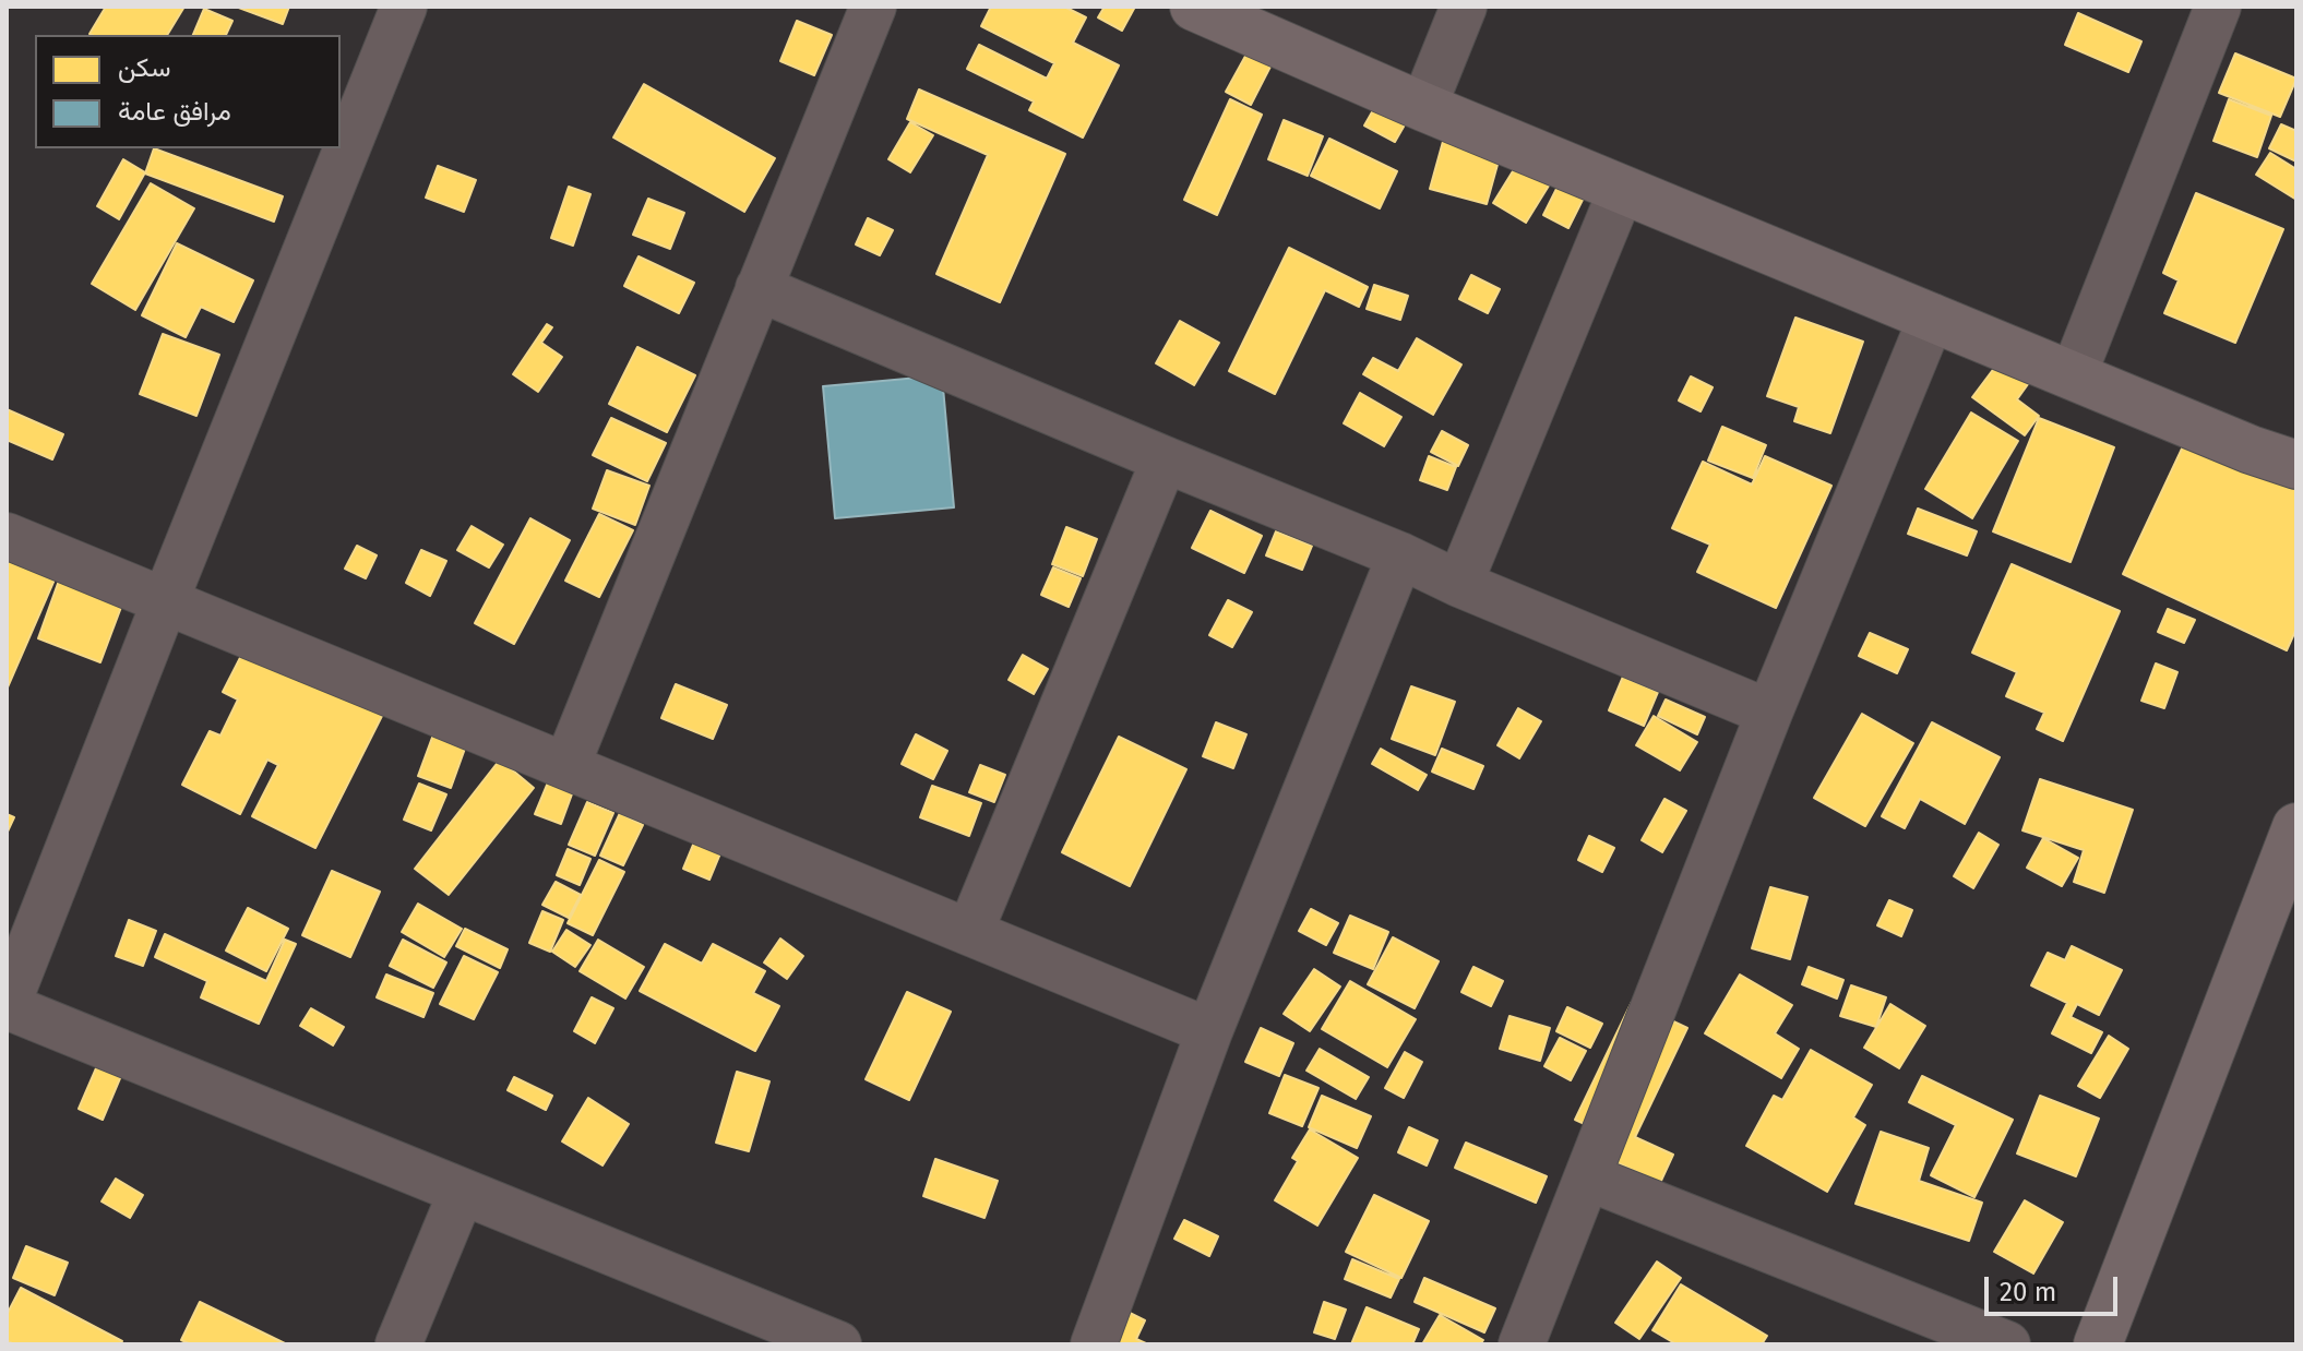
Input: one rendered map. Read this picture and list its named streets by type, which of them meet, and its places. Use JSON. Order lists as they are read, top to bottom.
{
  "legend": ["سكن", "مرافق عامة"],
  "scale_bar": "20 m"
}
